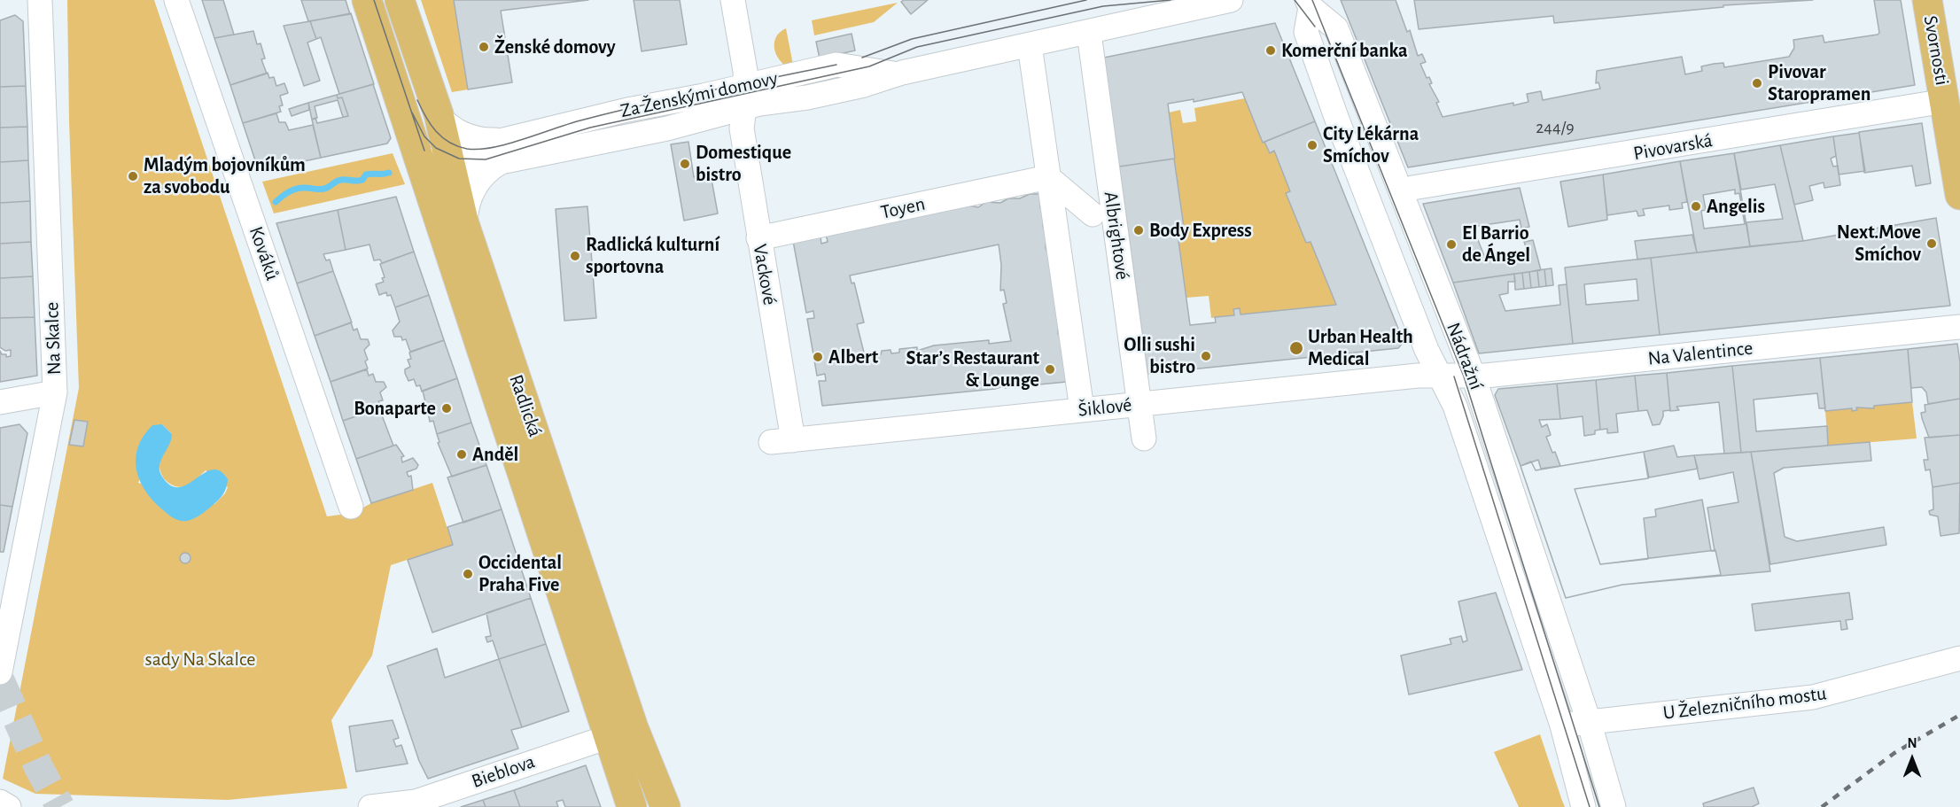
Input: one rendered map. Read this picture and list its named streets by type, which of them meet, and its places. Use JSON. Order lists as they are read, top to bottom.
{
  "streets": {
    "main road": ["Svornosti", "Radlická"],
    "street": [
      "Za Ženskými domovy",
      "Pivovarská",
      "Toyen",
      "Albrightové",
      "Kováků",
      "Vackové",
      "Na Skalce",
      "Na Valentince",
      "Nádražní",
      "Šiklové",
      "U Železničního mostu",
      "Bieblova"
    ]
  },
  "crossings": [
    ["Svornosti", "Pivovarská"],
    ["Za Ženskými domovy", "Albrightové"],
    ["Za Ženskými domovy", "Vackové"],
    ["Pivovarská", "Nádražní"],
    ["Toyen", "Vackové"],
    ["Albrightové", "Šiklové"],
    ["Vackové", "Šiklové"],
    ["Na Valentince", "Nádražní"],
    ["Na Valentince", "Šiklové"],
    ["Nádražní", "Šiklové"],
    ["Nádražní", "U Železničního mostu"],
    ["Radlická", "Bieblova"]
  ],
  "parks": ["sady Na Skalce"],
  "places": [
    "Ženské domovy",
    "Komerční banka",
    "Pivovar Staropramen",
    "City Lékárna Smíchov",
    "Domestique bistro",
    "Mladým bojovníkům za svobodu",
    "Angelis",
    "Body Express",
    "Next.Move Smíchov",
    "El Barrio de Ángel",
    "Radlická kulturní sportovna",
    "Urban Health Medical",
    "Olli sushi bistro",
    "Albert",
    "Star’s Restaurant & Lounge",
    "Bonaparte",
    "Anděl",
    "Occidental Praha Five"
  ],
  "house_numbers": ["244/9"],
  "north": "top"
}
